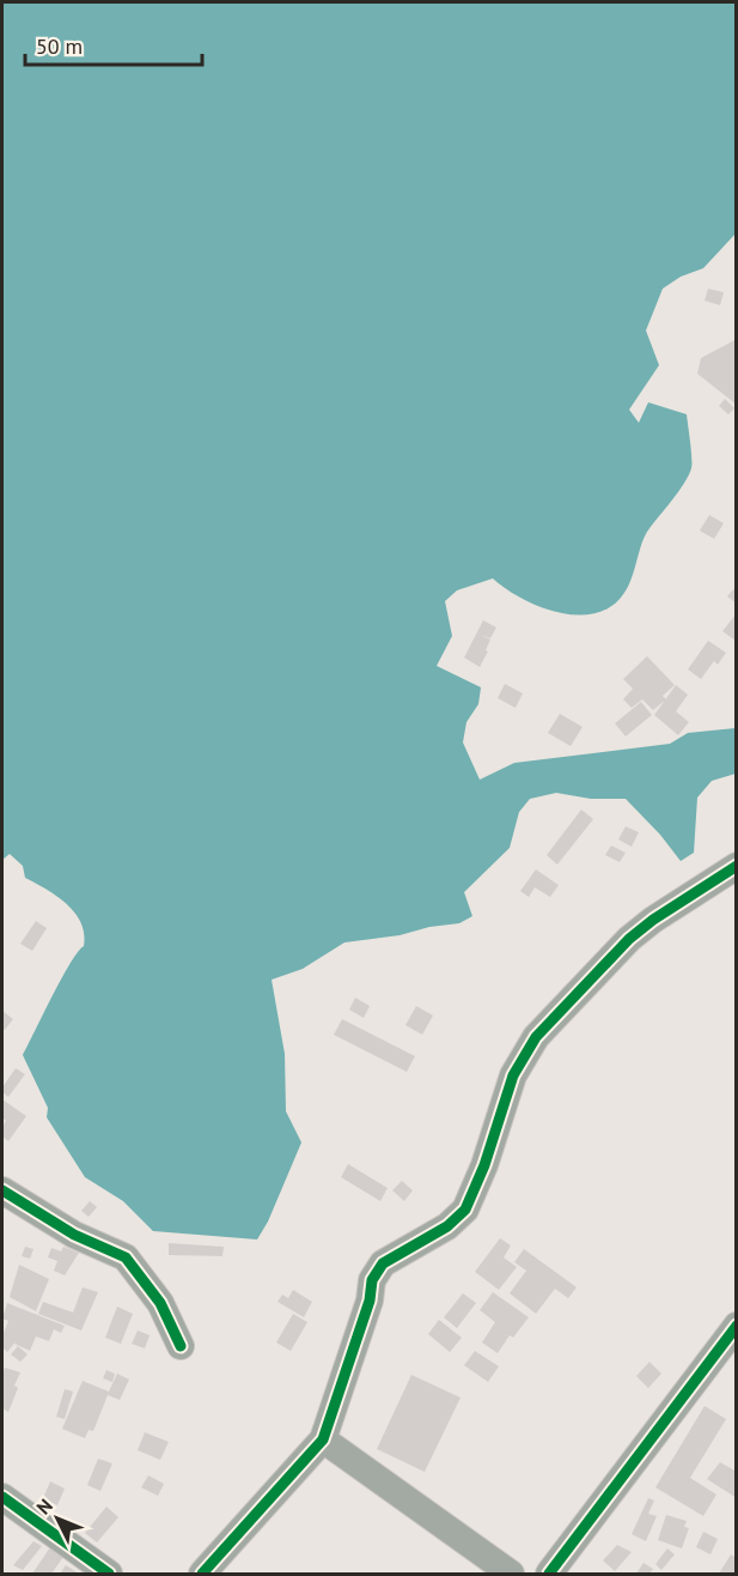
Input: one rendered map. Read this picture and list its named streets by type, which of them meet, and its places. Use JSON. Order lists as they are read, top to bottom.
{
  "scale_bar": "50 m",
  "north": "top left"
}
